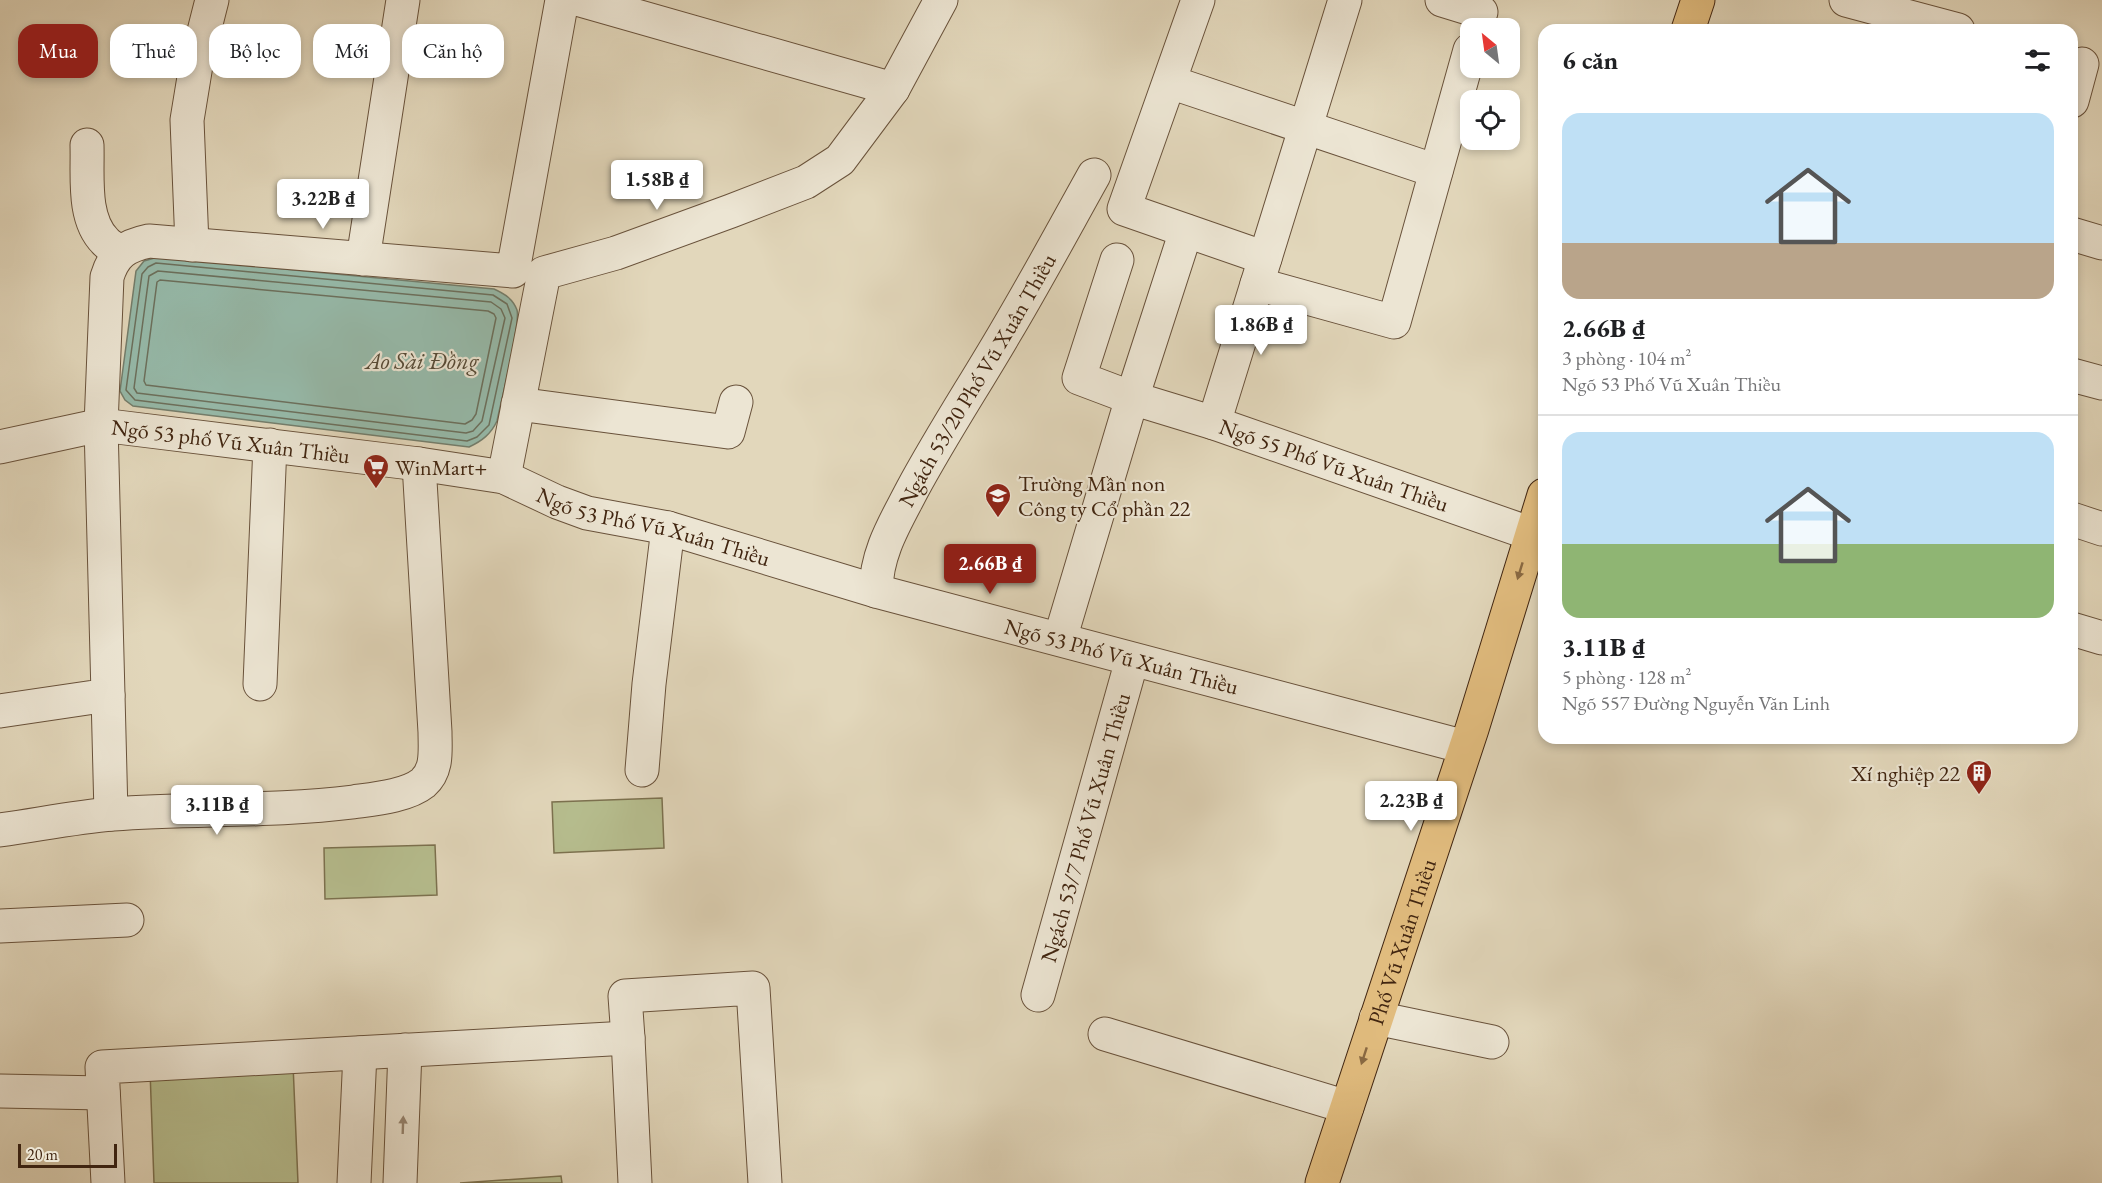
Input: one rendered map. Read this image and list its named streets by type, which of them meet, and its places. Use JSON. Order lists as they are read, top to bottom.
{
  "streets": {
    "main road": ["Phố Vũ Xuân Thiều"],
    "street": [
      "Ngách 53/20 Phố Vũ Xuân Thiều",
      "Ngõ 53 phố Vũ Xuân Thiều",
      "Ngõ 55 Phố Vũ Xuân Thiều",
      "Ngõ 53 Phố Vũ Xuân Thiều",
      "Ngách 53/7 Phố Vũ Xuân Thiều"
    ]
  },
  "crossings": [
    ["Ngách 53/20 Phố Vũ Xuân Thiều", "Ngõ 53 Phố Vũ Xuân Thiều"],
    ["Ngõ 53 phố Vũ Xuân Thiều", "Ngõ 53 Phố Vũ Xuân Thiều"],
    ["Ngõ 55 Phố Vũ Xuân Thiều", "Phố Vũ Xuân Thiều"],
    ["Ngõ 53 Phố Vũ Xuân Thiều", "Ngách 53/7 Phố Vũ Xuân Thiều"],
    ["Ngõ 53 Phố Vũ Xuân Thiều", "Phố Vũ Xuân Thiều"]
  ],
  "one_way": ["Phố Vũ Xuân Thiều"],
  "water": ["Ao Sài Đồng"],
  "places": {
    "supermarket": ["WinMart+"],
    "school or university": ["Trường Mần non Công ty Cổ phần 22"],
    "building": ["Xí nghiệp 22"]
  },
  "scale_bar": "20 m",
  "north": "top left",
  "page": {
    "chip": [
      "Mua",
      "Thuê",
      "Bộ lọc",
      "Mới",
      "Căn hộ"
    ],
    "heading": "6 căn",
    "list": [
      {
        "name": "2.66B ₫",
        "note": "3 phòng · 104 m² · Ngõ 53 Phố Vũ Xuân Thiều"
      },
      {
        "name": "3.11B ₫",
        "note": "5 phòng · 128 m² · Ngõ 557 Đường Nguyễn Văn Linh"
      }
    ],
    "price": [
      "1.58B ₫",
      "3.22B ₫",
      "1.86B ₫",
      "2.66B ₫",
      "2.23B ₫",
      "3.11B ₫"
    ],
    "scale": "20 m"
  }
}
